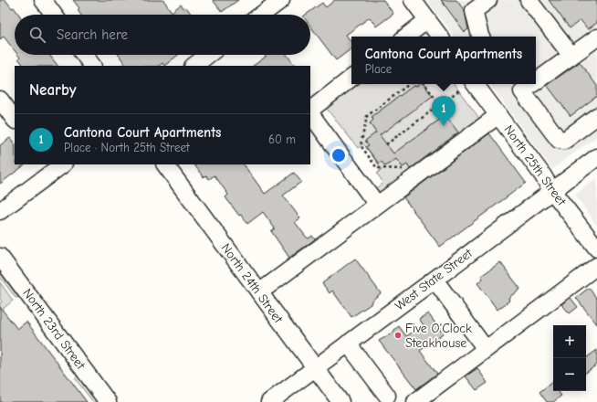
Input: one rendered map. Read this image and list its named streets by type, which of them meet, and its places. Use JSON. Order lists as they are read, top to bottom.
{
  "streets": {
    "street": [
      "North 25th Street",
      "West State Street",
      "North 24th Street",
      "North 23rd Street"
    ]
  },
  "crossings": [
    ["North 25th Street", "West State Street"],
    ["West State Street", "North 24th Street"]
  ],
  "places": ["Five O'Clock Steakhouse"],
  "page": {
    "search": "Search here",
    "popup": ["Cantona Court Apartments", "Place"],
    "heading": "Nearby",
    "pins": "1",
    "list": [
      {
        "mark": "1",
        "name": "Cantona Court Apartments",
        "note": "Place · North 25th Street",
        "value": "60 m"
      }
    ],
    "map_buttons": ["+", "−"]
  }
}
